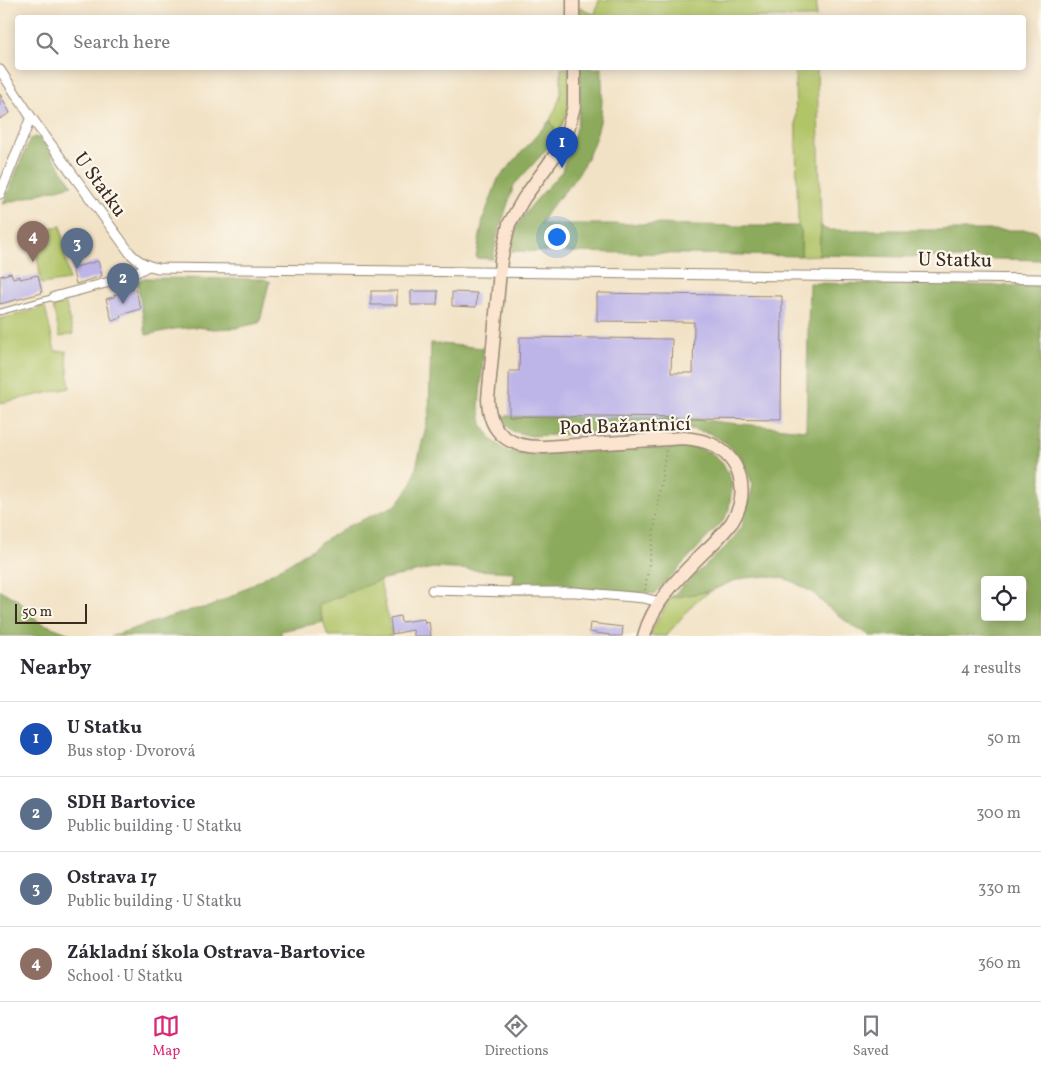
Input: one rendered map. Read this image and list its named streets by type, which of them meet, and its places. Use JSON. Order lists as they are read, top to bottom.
{
  "streets": {
    "street": ["U Statku", "Pod Bažantnicí"]
  },
  "crossings": [
    ["U Statku", "Pod Bažantnicí"]
  ],
  "scale_bar": "50 m",
  "page": {
    "search": "Search here",
    "pins": [
      "1",
      "4",
      "3",
      "2"
    ],
    "scale": "50 m",
    "heading": ["Nearby", "4 results"],
    "list": [
      {
        "mark": "1",
        "name": "U Statku",
        "note": "Bus stop · Dvorová",
        "value": "50 m"
      },
      {
        "mark": "2",
        "name": "SDH Bartovice",
        "note": "Public building · U Statku",
        "value": "300 m"
      },
      {
        "mark": "3",
        "name": "Ostrava 17",
        "note": "Public building · U Statku",
        "value": "330 m"
      },
      {
        "mark": "4",
        "name": "Základní škola Ostrava-Bartovice",
        "note": "School · U Statku",
        "value": "360 m"
      }
    ],
    "nav": ["Map", "Directions", "Saved"]
  }
}
